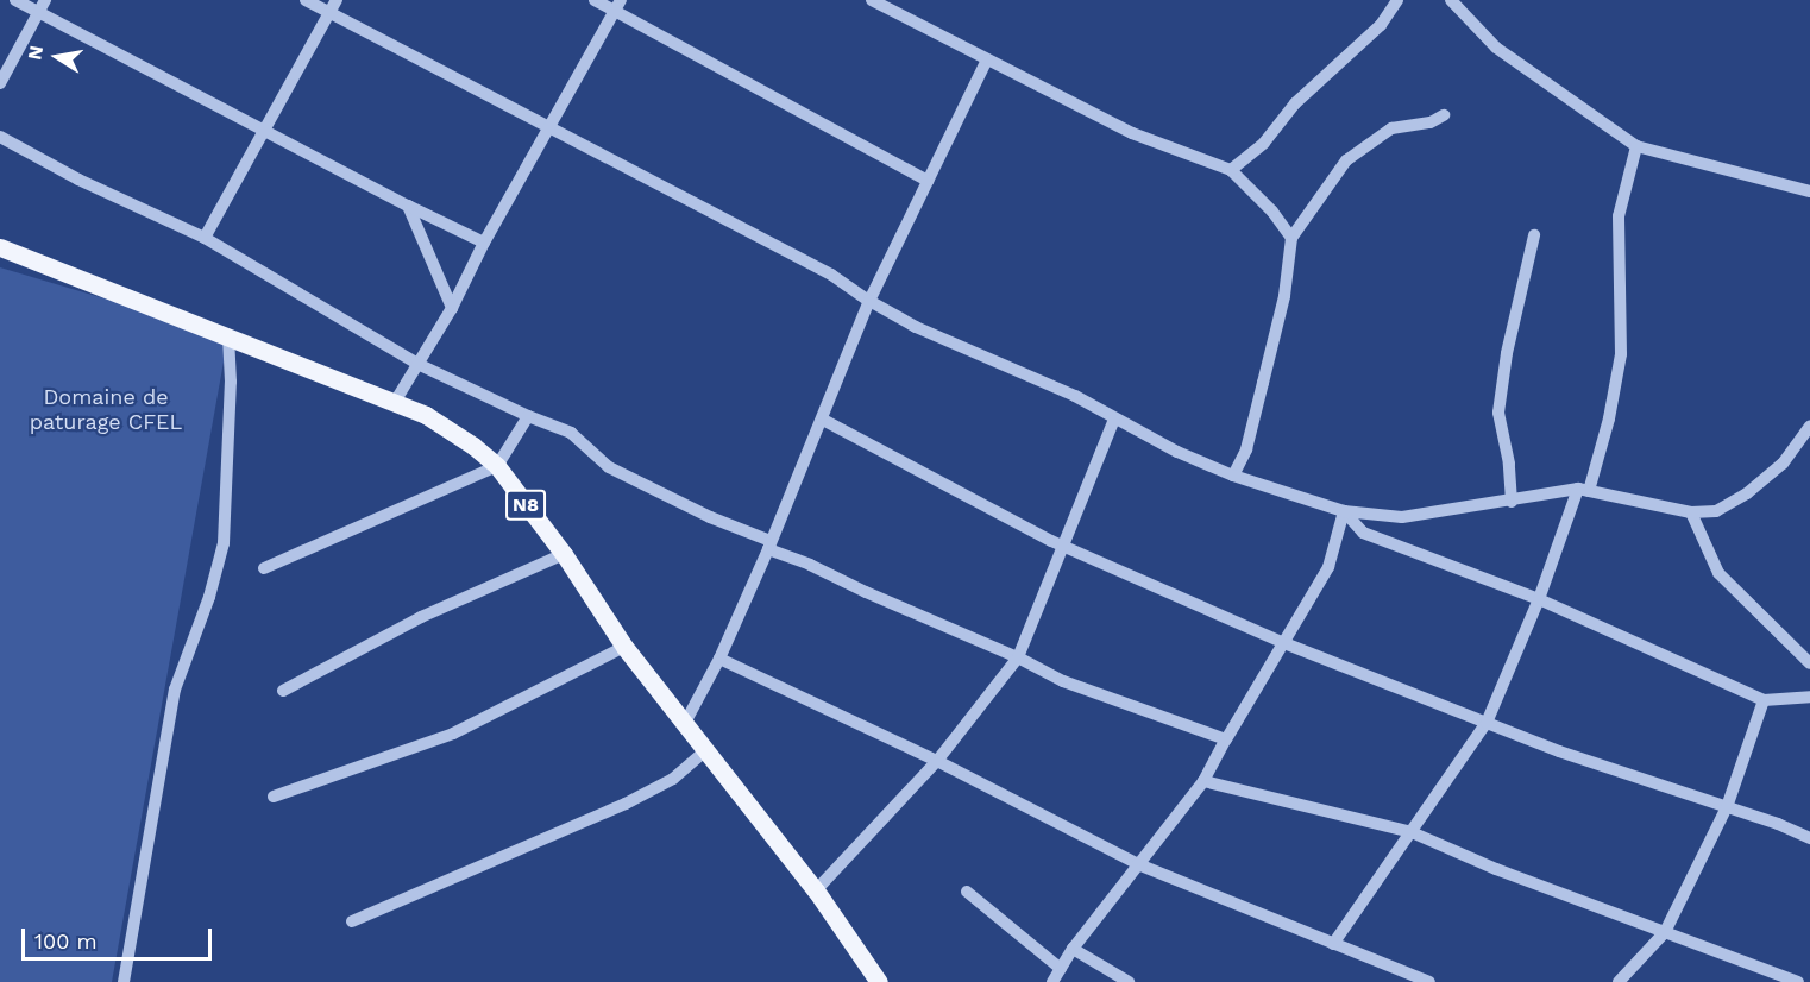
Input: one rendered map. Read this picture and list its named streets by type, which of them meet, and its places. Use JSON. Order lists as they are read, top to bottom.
{
  "streets": {
    "main road": ["N8"]
  },
  "parks": ["Domaine de paturage CFEL"],
  "scale_bar": "100 m",
  "north": "left"
}
